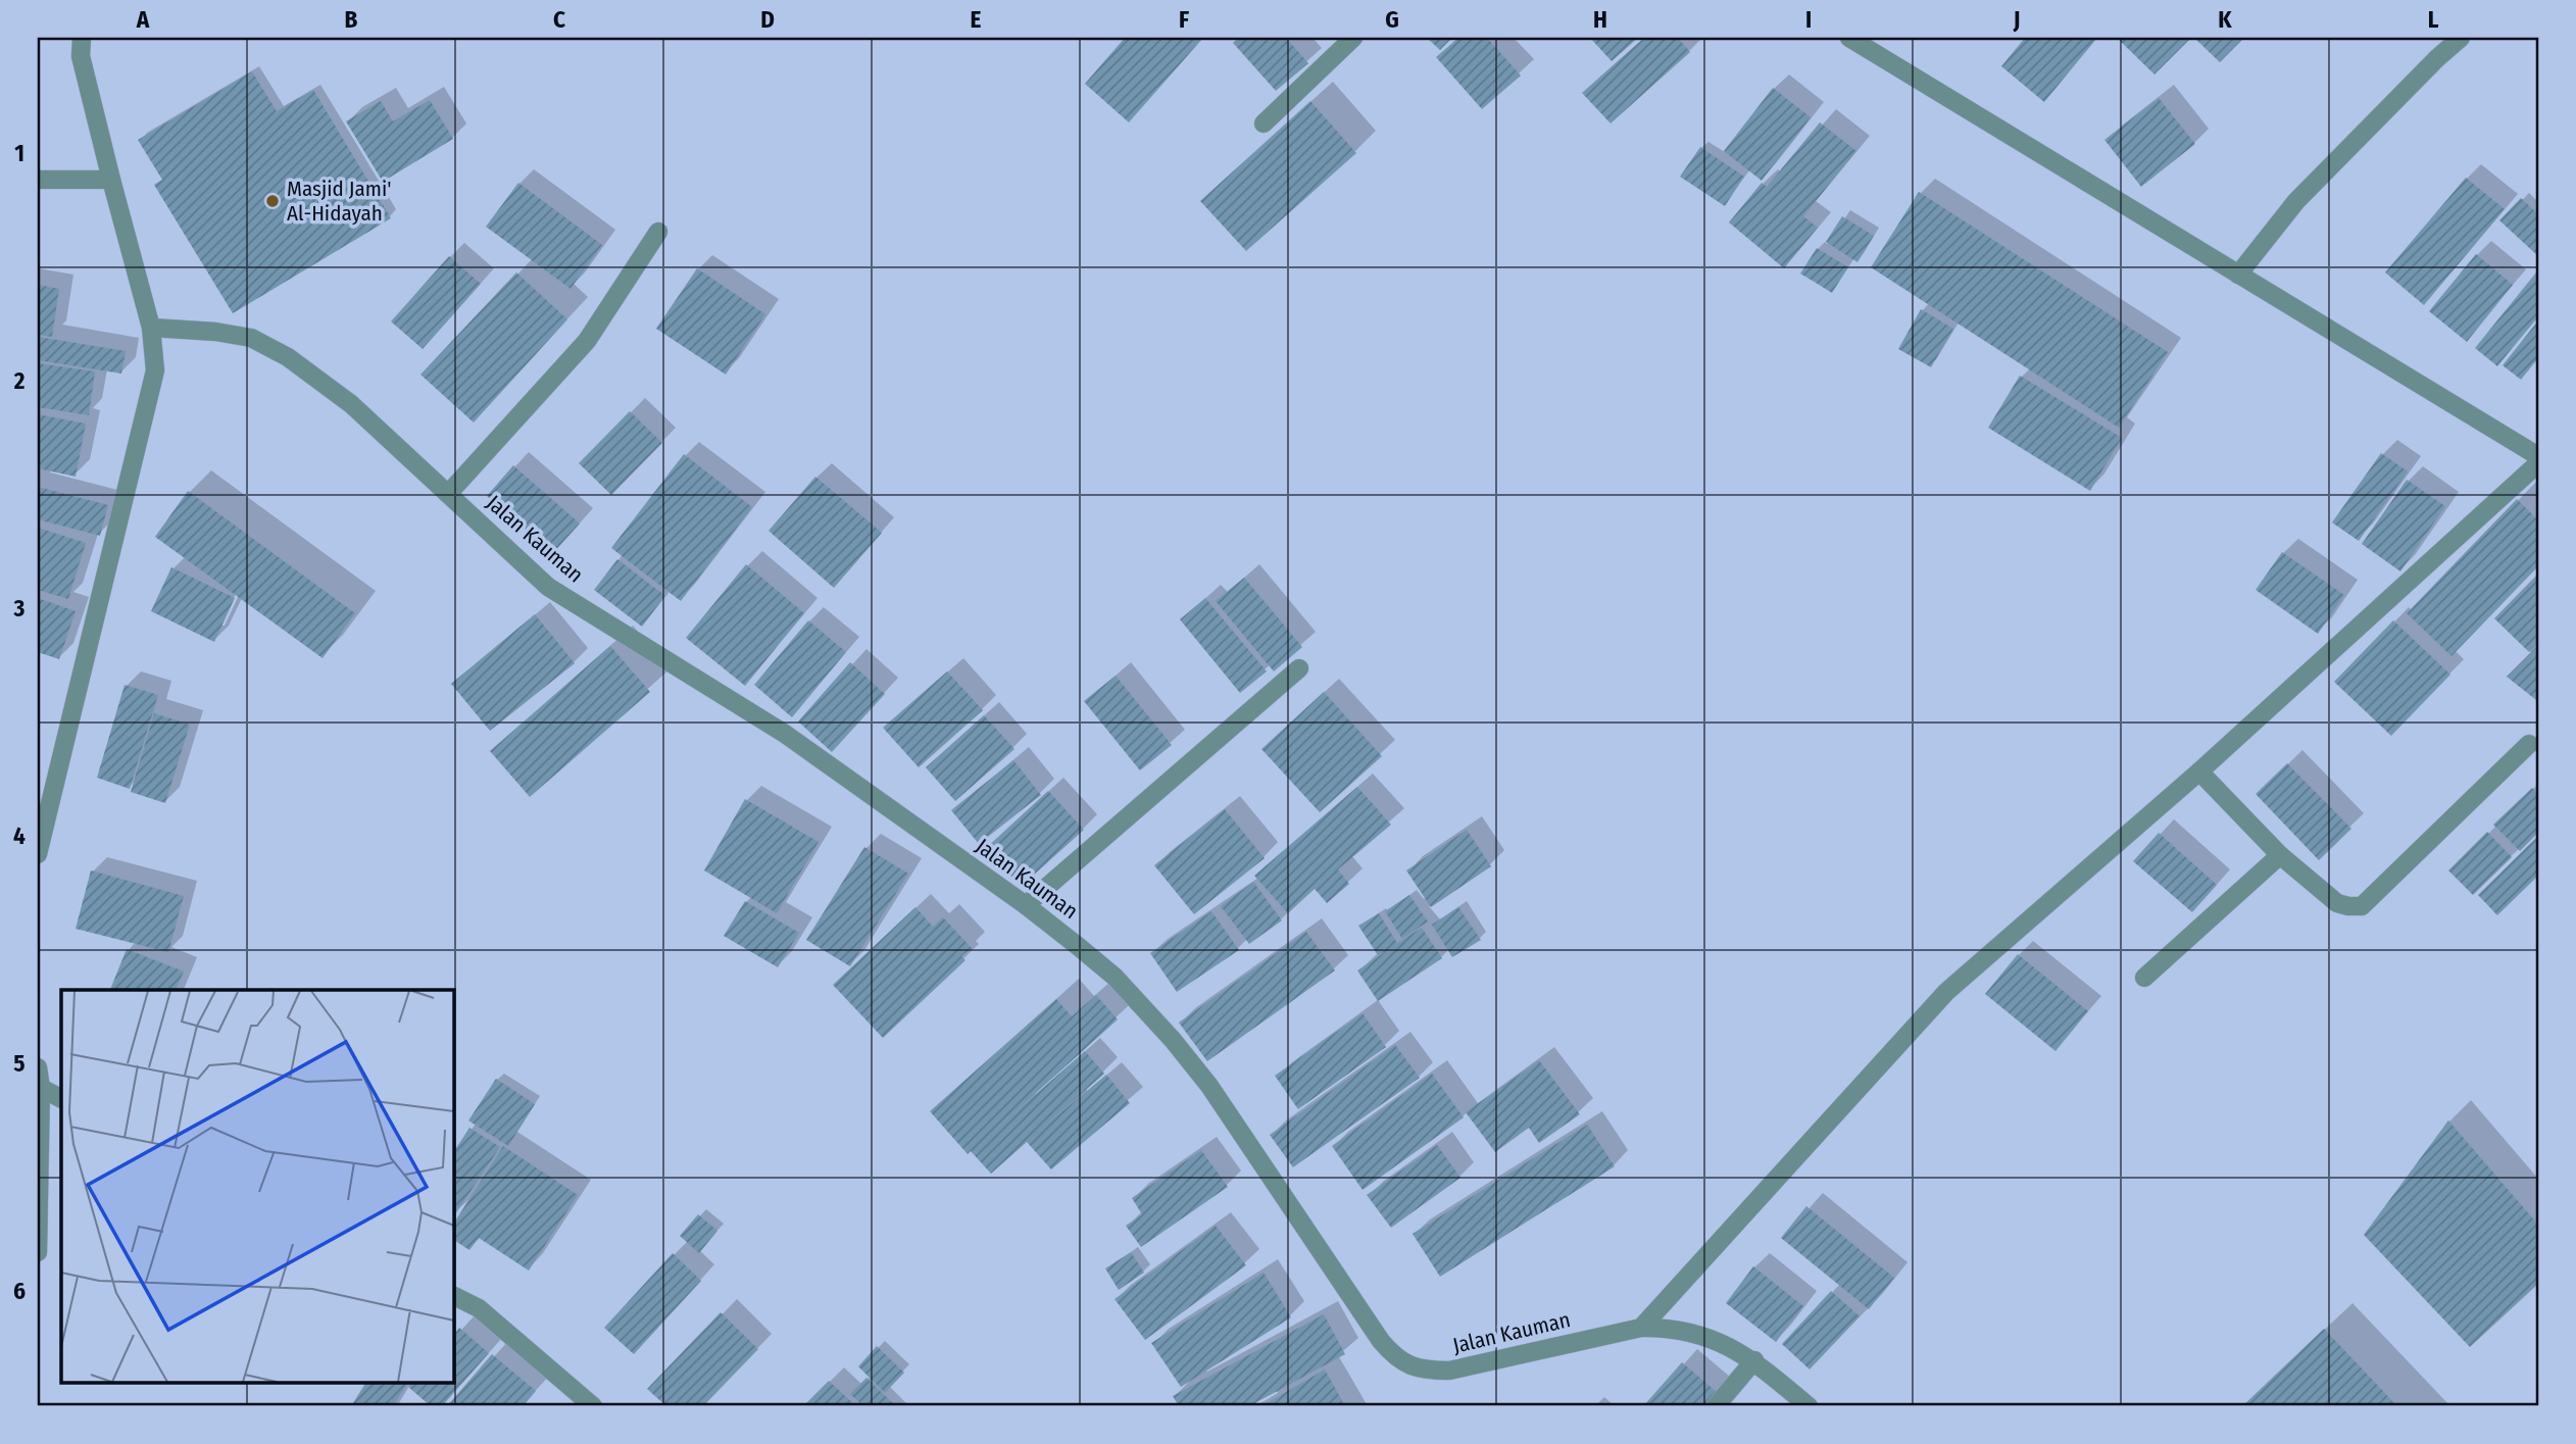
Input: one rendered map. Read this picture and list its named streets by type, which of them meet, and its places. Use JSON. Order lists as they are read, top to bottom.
{
  "streets": {
    "street": ["Jalan Kauman"]
  },
  "places": ["Masjid Jami' Al-Hidayah"],
  "grid": {
    "columns": [
      "A",
      "B",
      "C",
      "D",
      "E",
      "F",
      "G",
      "H",
      "I",
      "J",
      "K",
      "L"
    ],
    "rows": [
      "1",
      "2",
      "3",
      "4",
      "5",
      "6"
    ]
  }
}
